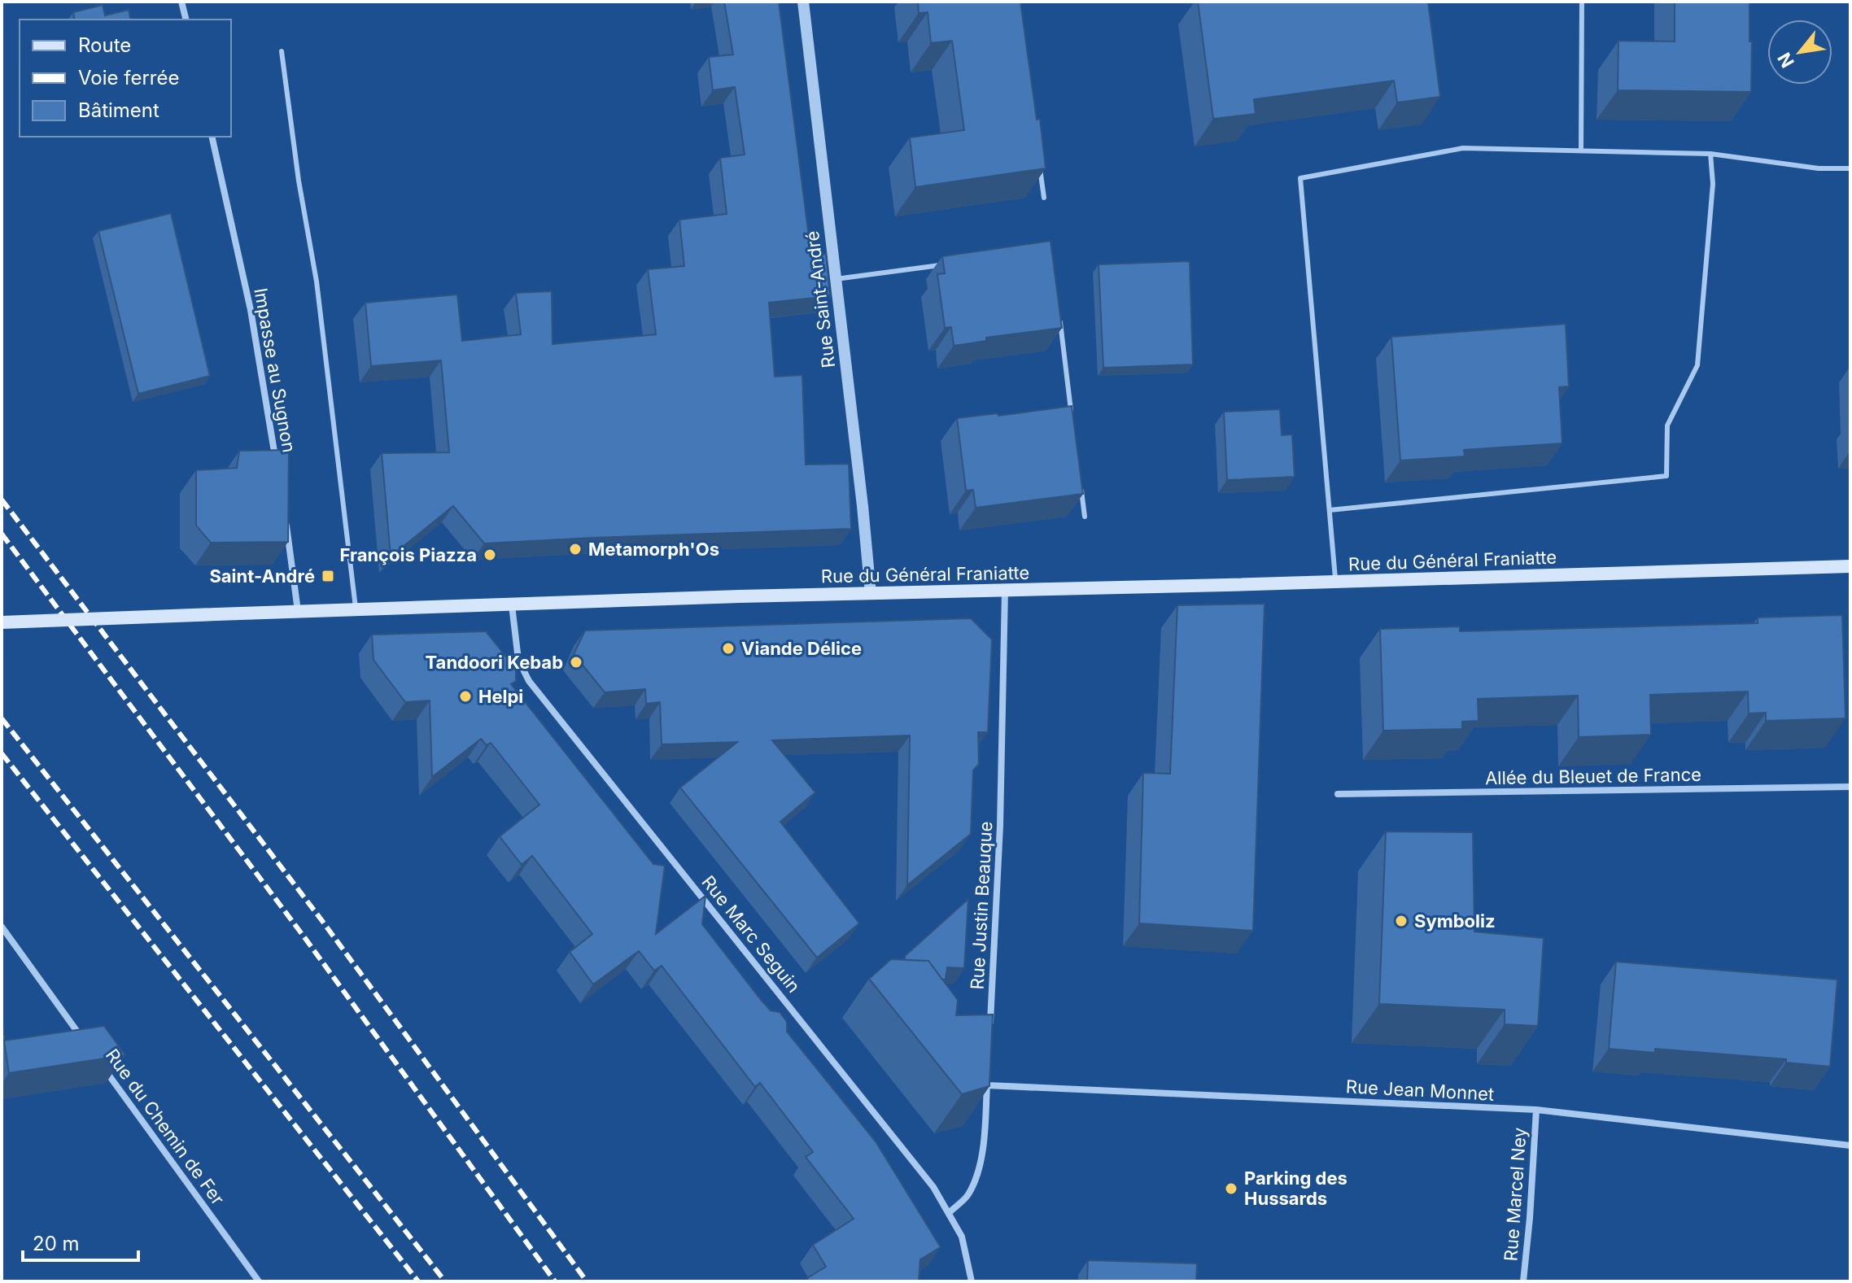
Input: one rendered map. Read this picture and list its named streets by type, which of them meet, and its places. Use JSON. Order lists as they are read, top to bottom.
{
  "streets": {
    "main road": ["Rue du Général Franiatte"],
    "street": [
      "Rue Saint-André",
      "Impasse au Sugnon",
      "Allée du Bleuet de France",
      "Rue Justin Beauque",
      "Rue Marc Seguin",
      "Rue Jean Monnet",
      "Rue du Chemin de Fer",
      "Rue Marcel Ney"
    ]
  },
  "crossings": [
    ["Rue Saint-André", "Rue du Général Franiatte"],
    ["Rue du Général Franiatte", "Rue Justin Beauque"],
    ["Rue du Général Franiatte", "Rue Marc Seguin"],
    ["Rue Jean Monnet", "Rue Marcel Ney"]
  ],
  "places": {
    "other": [
      "Metamorph'Os",
      "François Piazza",
      "Viande Délice",
      "Tandoori Kebab",
      "Helpi",
      "Symboliz",
      "Parking des Hussards"
    ],
    "transit": ["Saint-André"]
  },
  "legend": ["Route", "Voie ferrée", "Bâtiment"],
  "scale_bar": "20 m",
  "north": "bottom left"
}
